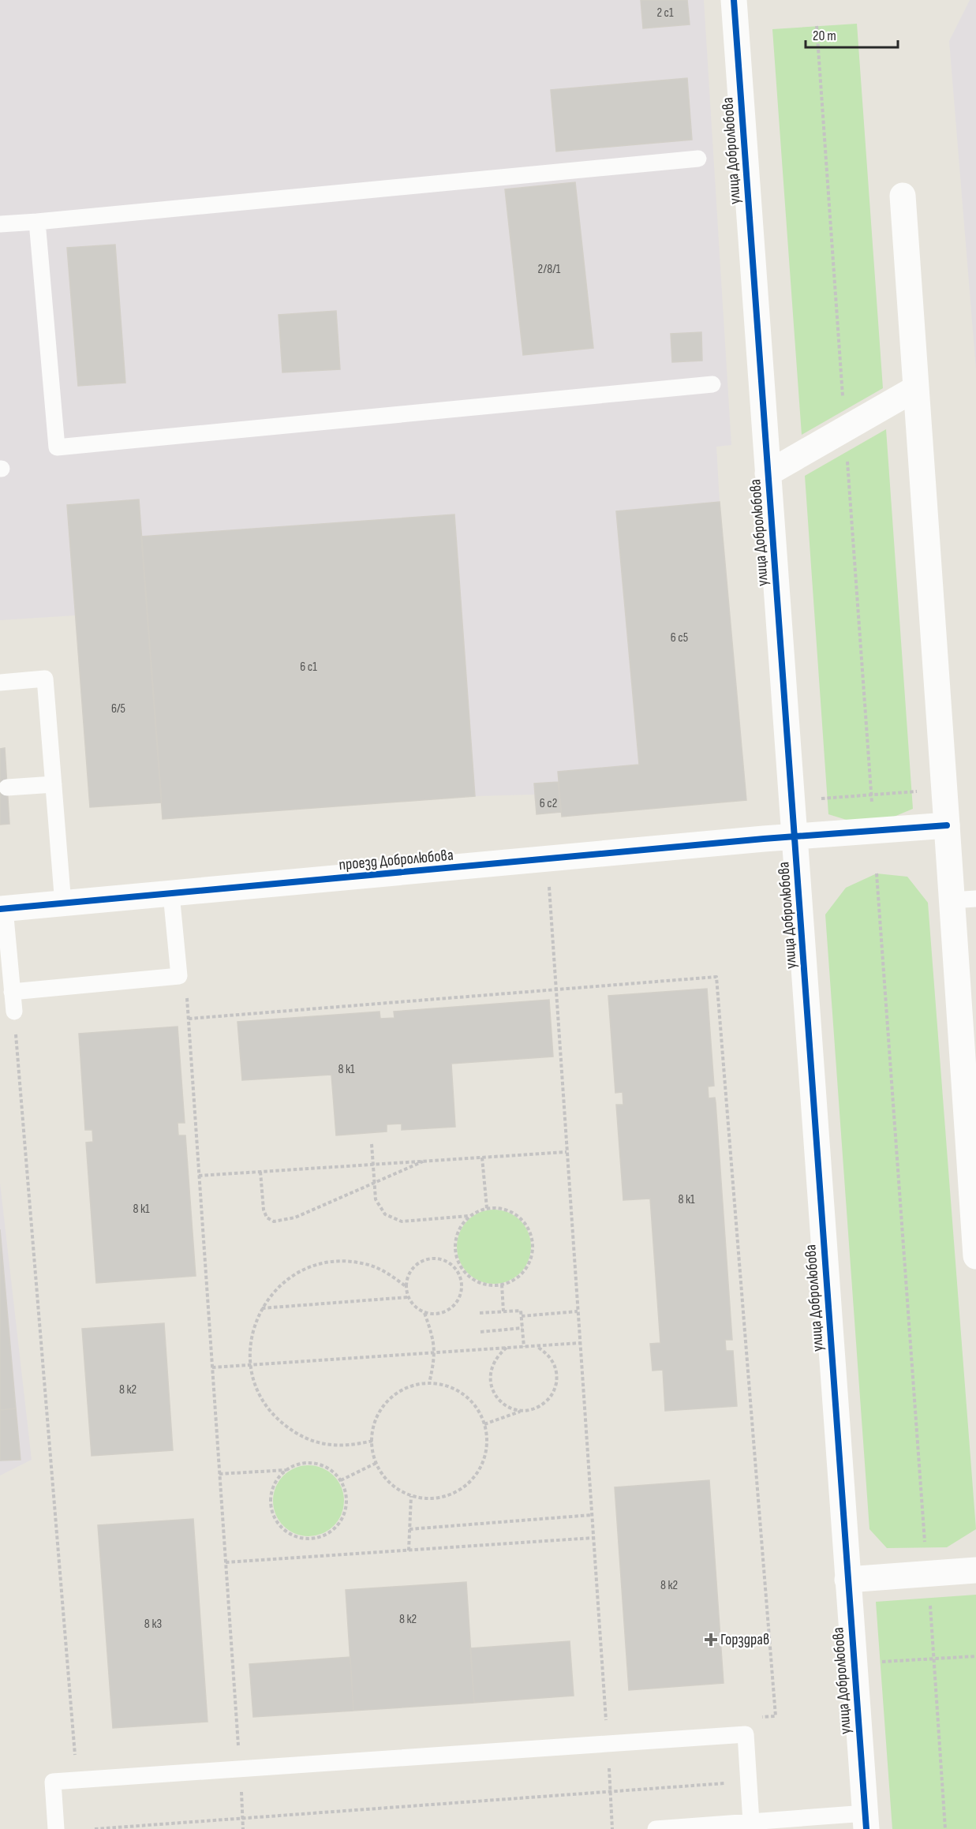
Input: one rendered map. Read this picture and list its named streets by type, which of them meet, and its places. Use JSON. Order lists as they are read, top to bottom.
{
  "streets": {
    "street": ["улица Добролюбова", "проезд Добролюбова"]
  },
  "crossings": [
    ["улица Добролюбова", "проезд Добролюбова"]
  ],
  "places": {
    "health": ["Горздрав"]
  },
  "house_numbers": [
    "2 с1",
    "2/8/1",
    "6 с5",
    "6 с1",
    "6/5",
    "6 с2",
    "8 к1",
    "8 к1",
    "8 к1",
    "8 к2",
    "8 к2",
    "8 к2",
    "8 к3"
  ],
  "scale_bar": "20 m"
}
